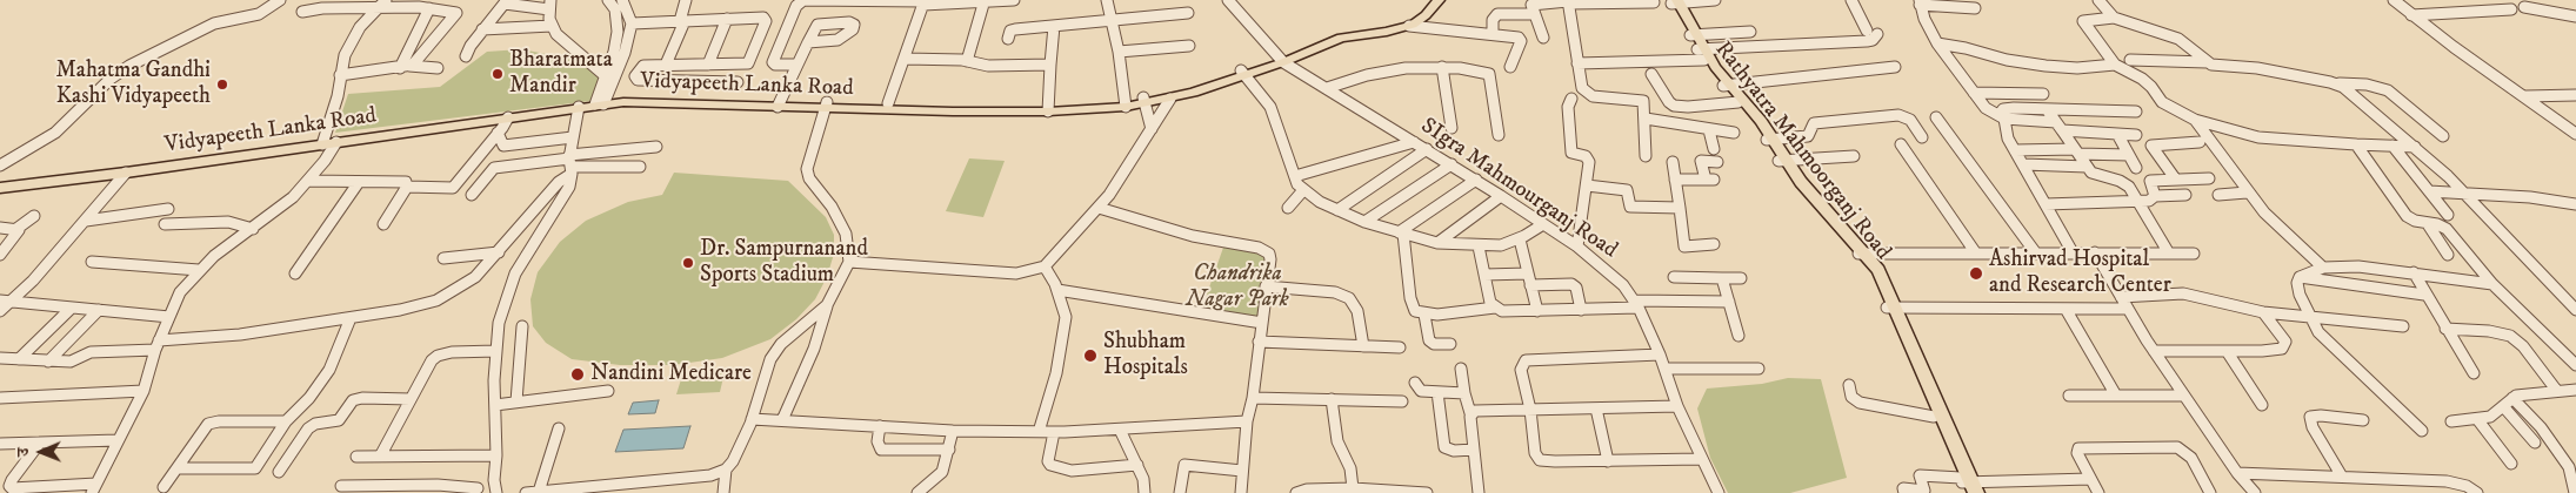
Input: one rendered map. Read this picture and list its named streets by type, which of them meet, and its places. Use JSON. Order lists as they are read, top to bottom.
{
  "streets": {
    "main road": ["Vidyapeeth Lanka Road", "Rathyatra Mahmoorganj Road"],
    "street": ["SIgra Mahmourganj Road"]
  },
  "crossings": [
    ["Vidyapeeth Lanka Road", "SIgra Mahmourganj Road"]
  ],
  "parks": ["Chandrika Nagar Park"],
  "places": [
    "Bharatmata Mandir",
    "Mahatma Gandhi Kashi Vidyapeeth",
    "Dr. Sampurnanand Sports Stadium",
    "Ashirvad Hospital and Research Center",
    "Shubham Hospitals",
    "Nandini Medicare"
  ],
  "north": "left"
}
